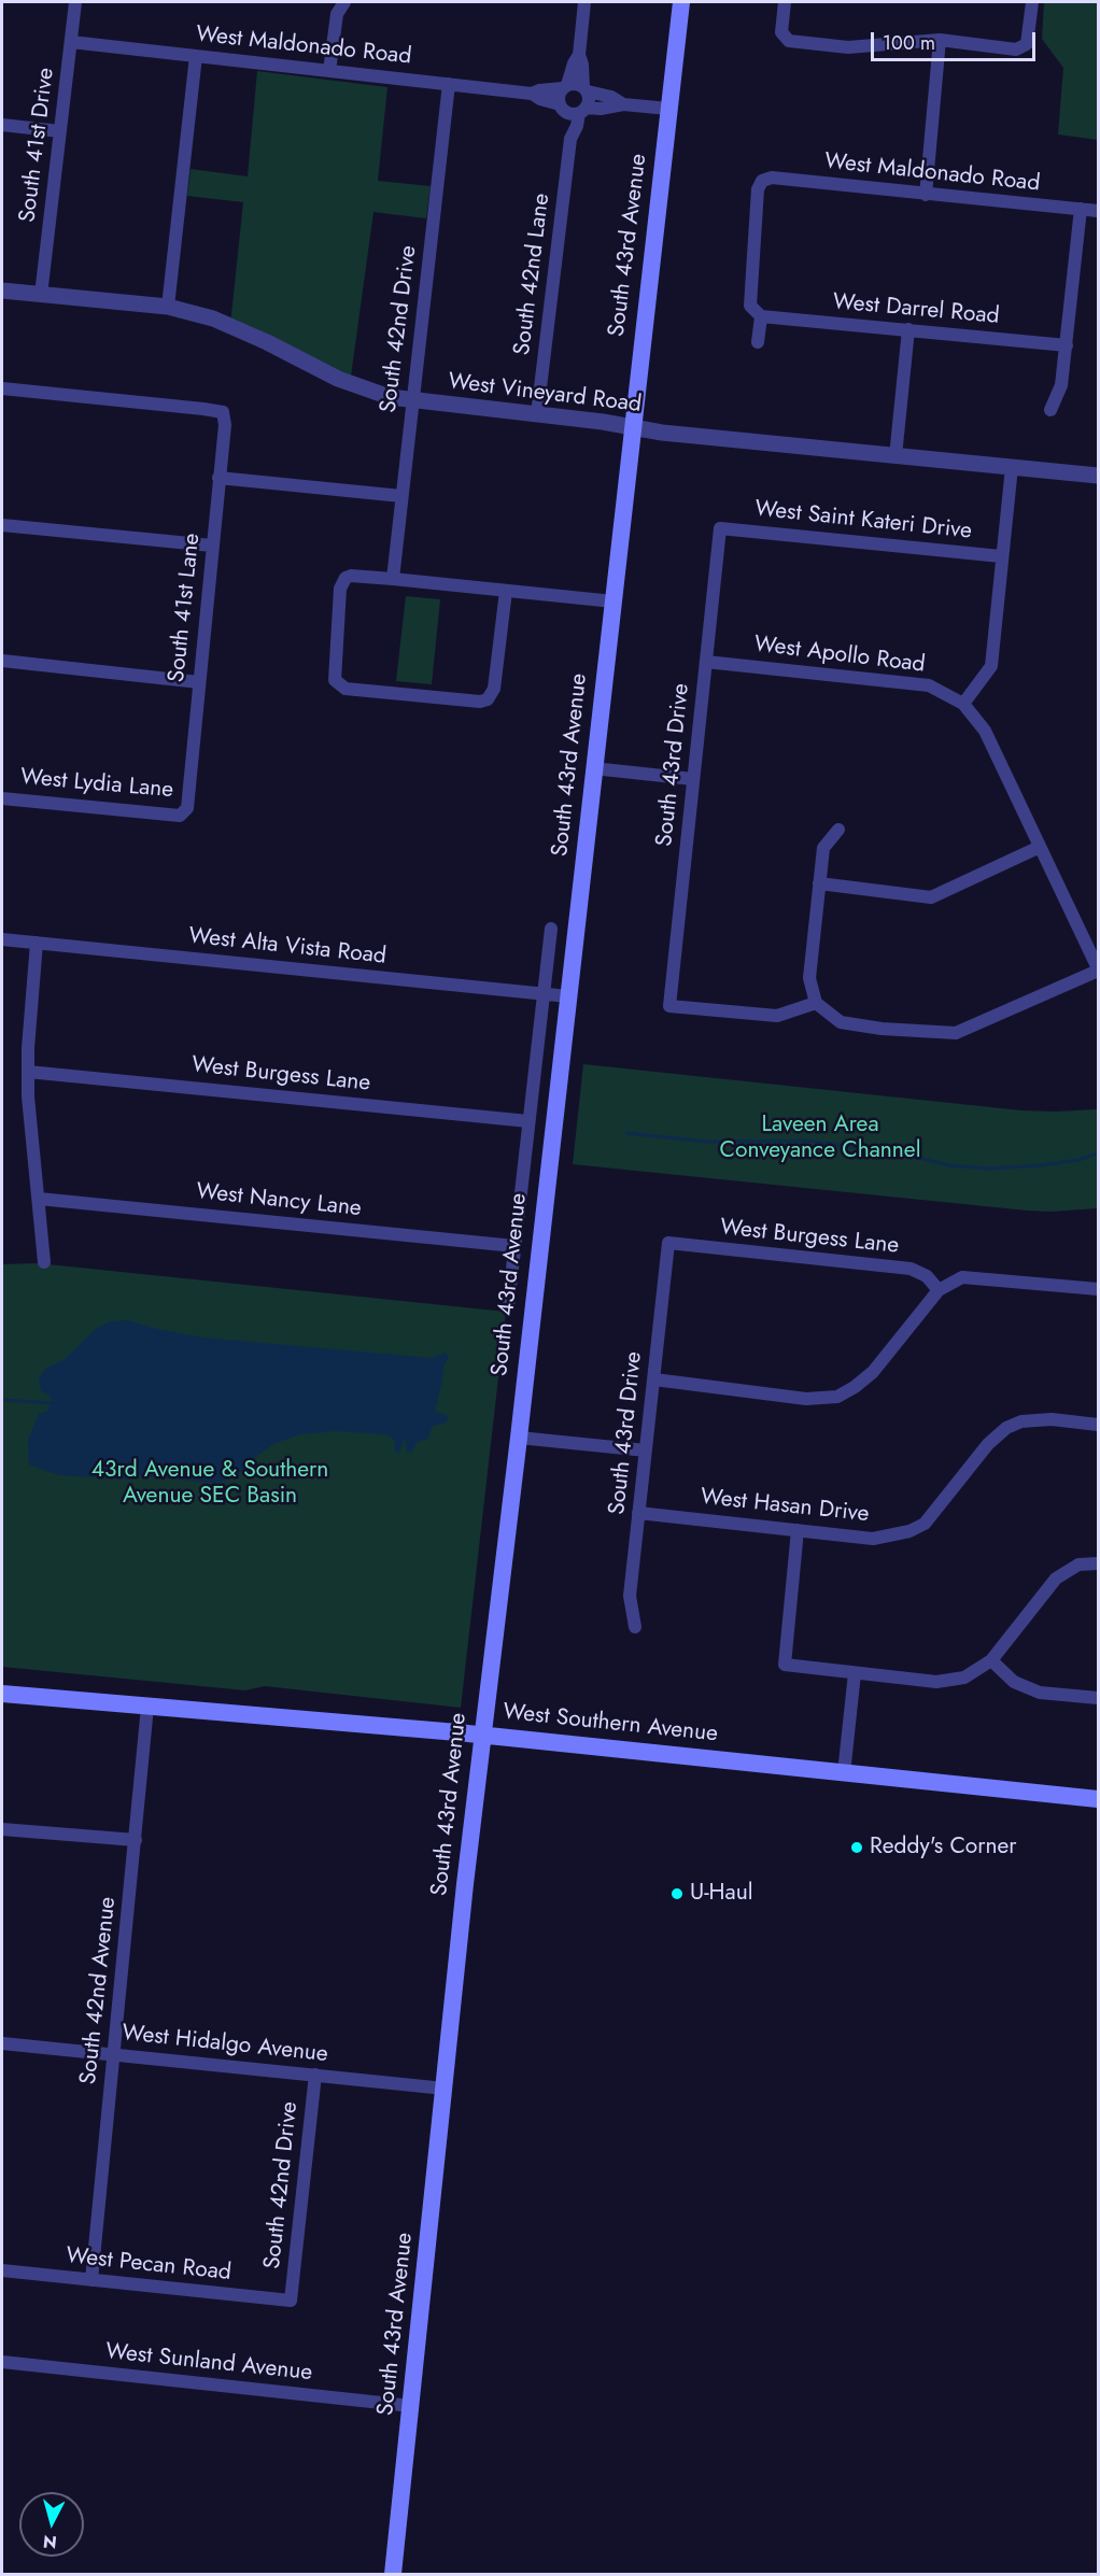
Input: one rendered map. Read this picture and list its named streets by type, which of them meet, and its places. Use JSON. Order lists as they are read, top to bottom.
{
  "streets": {
    "main road": ["South 43rd Avenue", "West Southern Avenue"],
    "street": [
      "West Maldonado Road",
      "South 41st Drive",
      "South 42nd Lane",
      "West Darrel Road",
      "South 42nd Drive",
      "West Vineyard Road",
      "West Saint Kateri Drive",
      "South 41st Lane",
      "West Apollo Road",
      "South 43rd Drive",
      "West Lydia Lane",
      "West Alta Vista Road",
      "West Burgess Lane",
      "West Nancy Lane",
      "West Hasan Drive",
      "South 42nd Avenue",
      "West Hidalgo Avenue",
      "West Pecan Road",
      "West Sunland Avenue"
    ]
  },
  "crossings": [
    ["West Maldonado Road", "South 41st Drive"],
    ["West Maldonado Road", "South 43rd Avenue"],
    ["West Maldonado Road", "South 42nd Lane"],
    ["West Maldonado Road", "West Darrel Road"],
    ["West Maldonado Road", "South 42nd Drive"],
    ["South 41st Drive", "West Vineyard Road"],
    ["South 43rd Avenue", "West Vineyard Road"],
    ["South 43rd Avenue", "West Alta Vista Road"],
    ["South 43rd Avenue", "West Burgess Lane"],
    ["South 43rd Avenue", "West Nancy Lane"],
    ["South 43rd Avenue", "West Southern Avenue"],
    ["South 43rd Avenue", "West Hidalgo Avenue"],
    ["South 43rd Avenue", "West Sunland Avenue"],
    ["South 42nd Lane", "West Vineyard Road"],
    ["South 42nd Drive", "West Vineyard Road"],
    ["South 42nd Drive", "West Hidalgo Avenue"],
    ["South 42nd Drive", "West Pecan Road"],
    ["West Saint Kateri Drive", "South 43rd Drive"],
    ["South 41st Lane", "West Lydia Lane"],
    ["West Apollo Road", "South 43rd Drive"],
    ["South 43rd Drive", "West Burgess Lane"],
    ["South 43rd Drive", "West Hasan Drive"],
    ["West Southern Avenue", "South 42nd Avenue"],
    ["South 42nd Avenue", "West Hidalgo Avenue"],
    ["South 42nd Avenue", "West Pecan Road"]
  ],
  "parks": ["Laveen Area Conveyance Channel", "43rd Avenue & Southern Avenue SEC Basin"],
  "places": ["Reddy's Corner", "U-Haul"],
  "scale_bar": "100 m",
  "north": "bottom"
}
